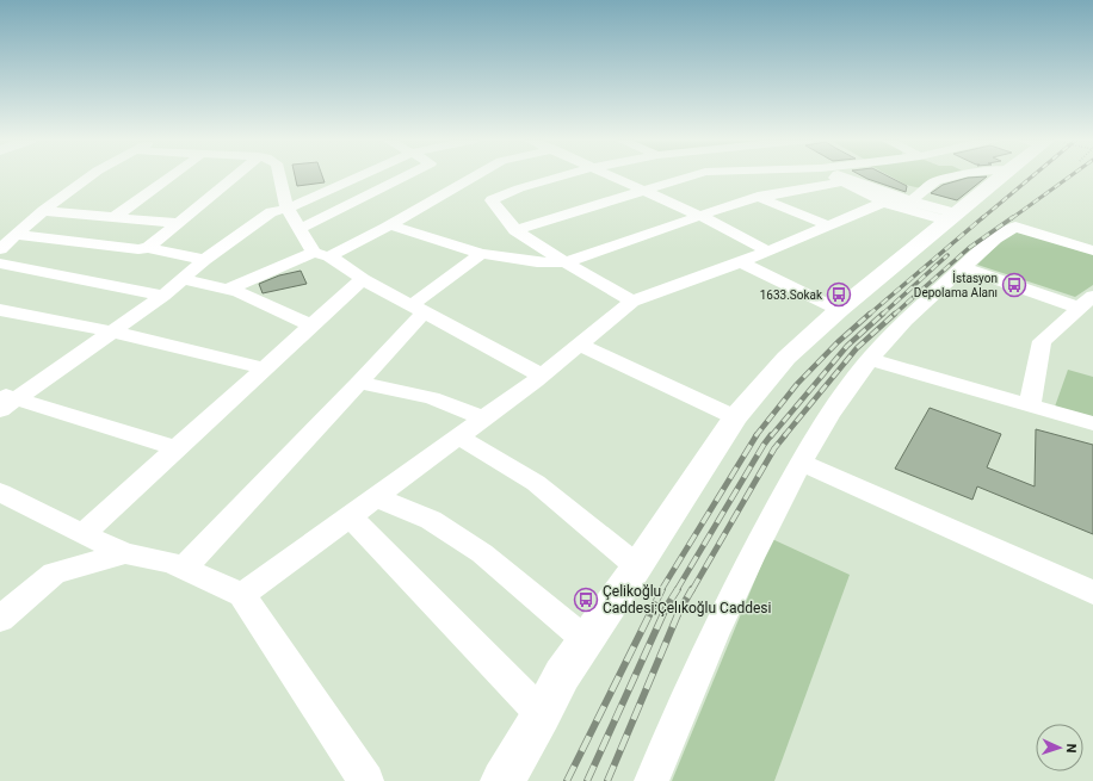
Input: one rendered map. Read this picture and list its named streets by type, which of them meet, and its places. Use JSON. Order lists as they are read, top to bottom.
{
  "places": {
    "bus stop": ["İstasyon Depolama Alanı", "1633.Sokak", "Çelikoğlu Caddesi;Çelıkoğlu Caddesi"]
  },
  "north": "right"
}
